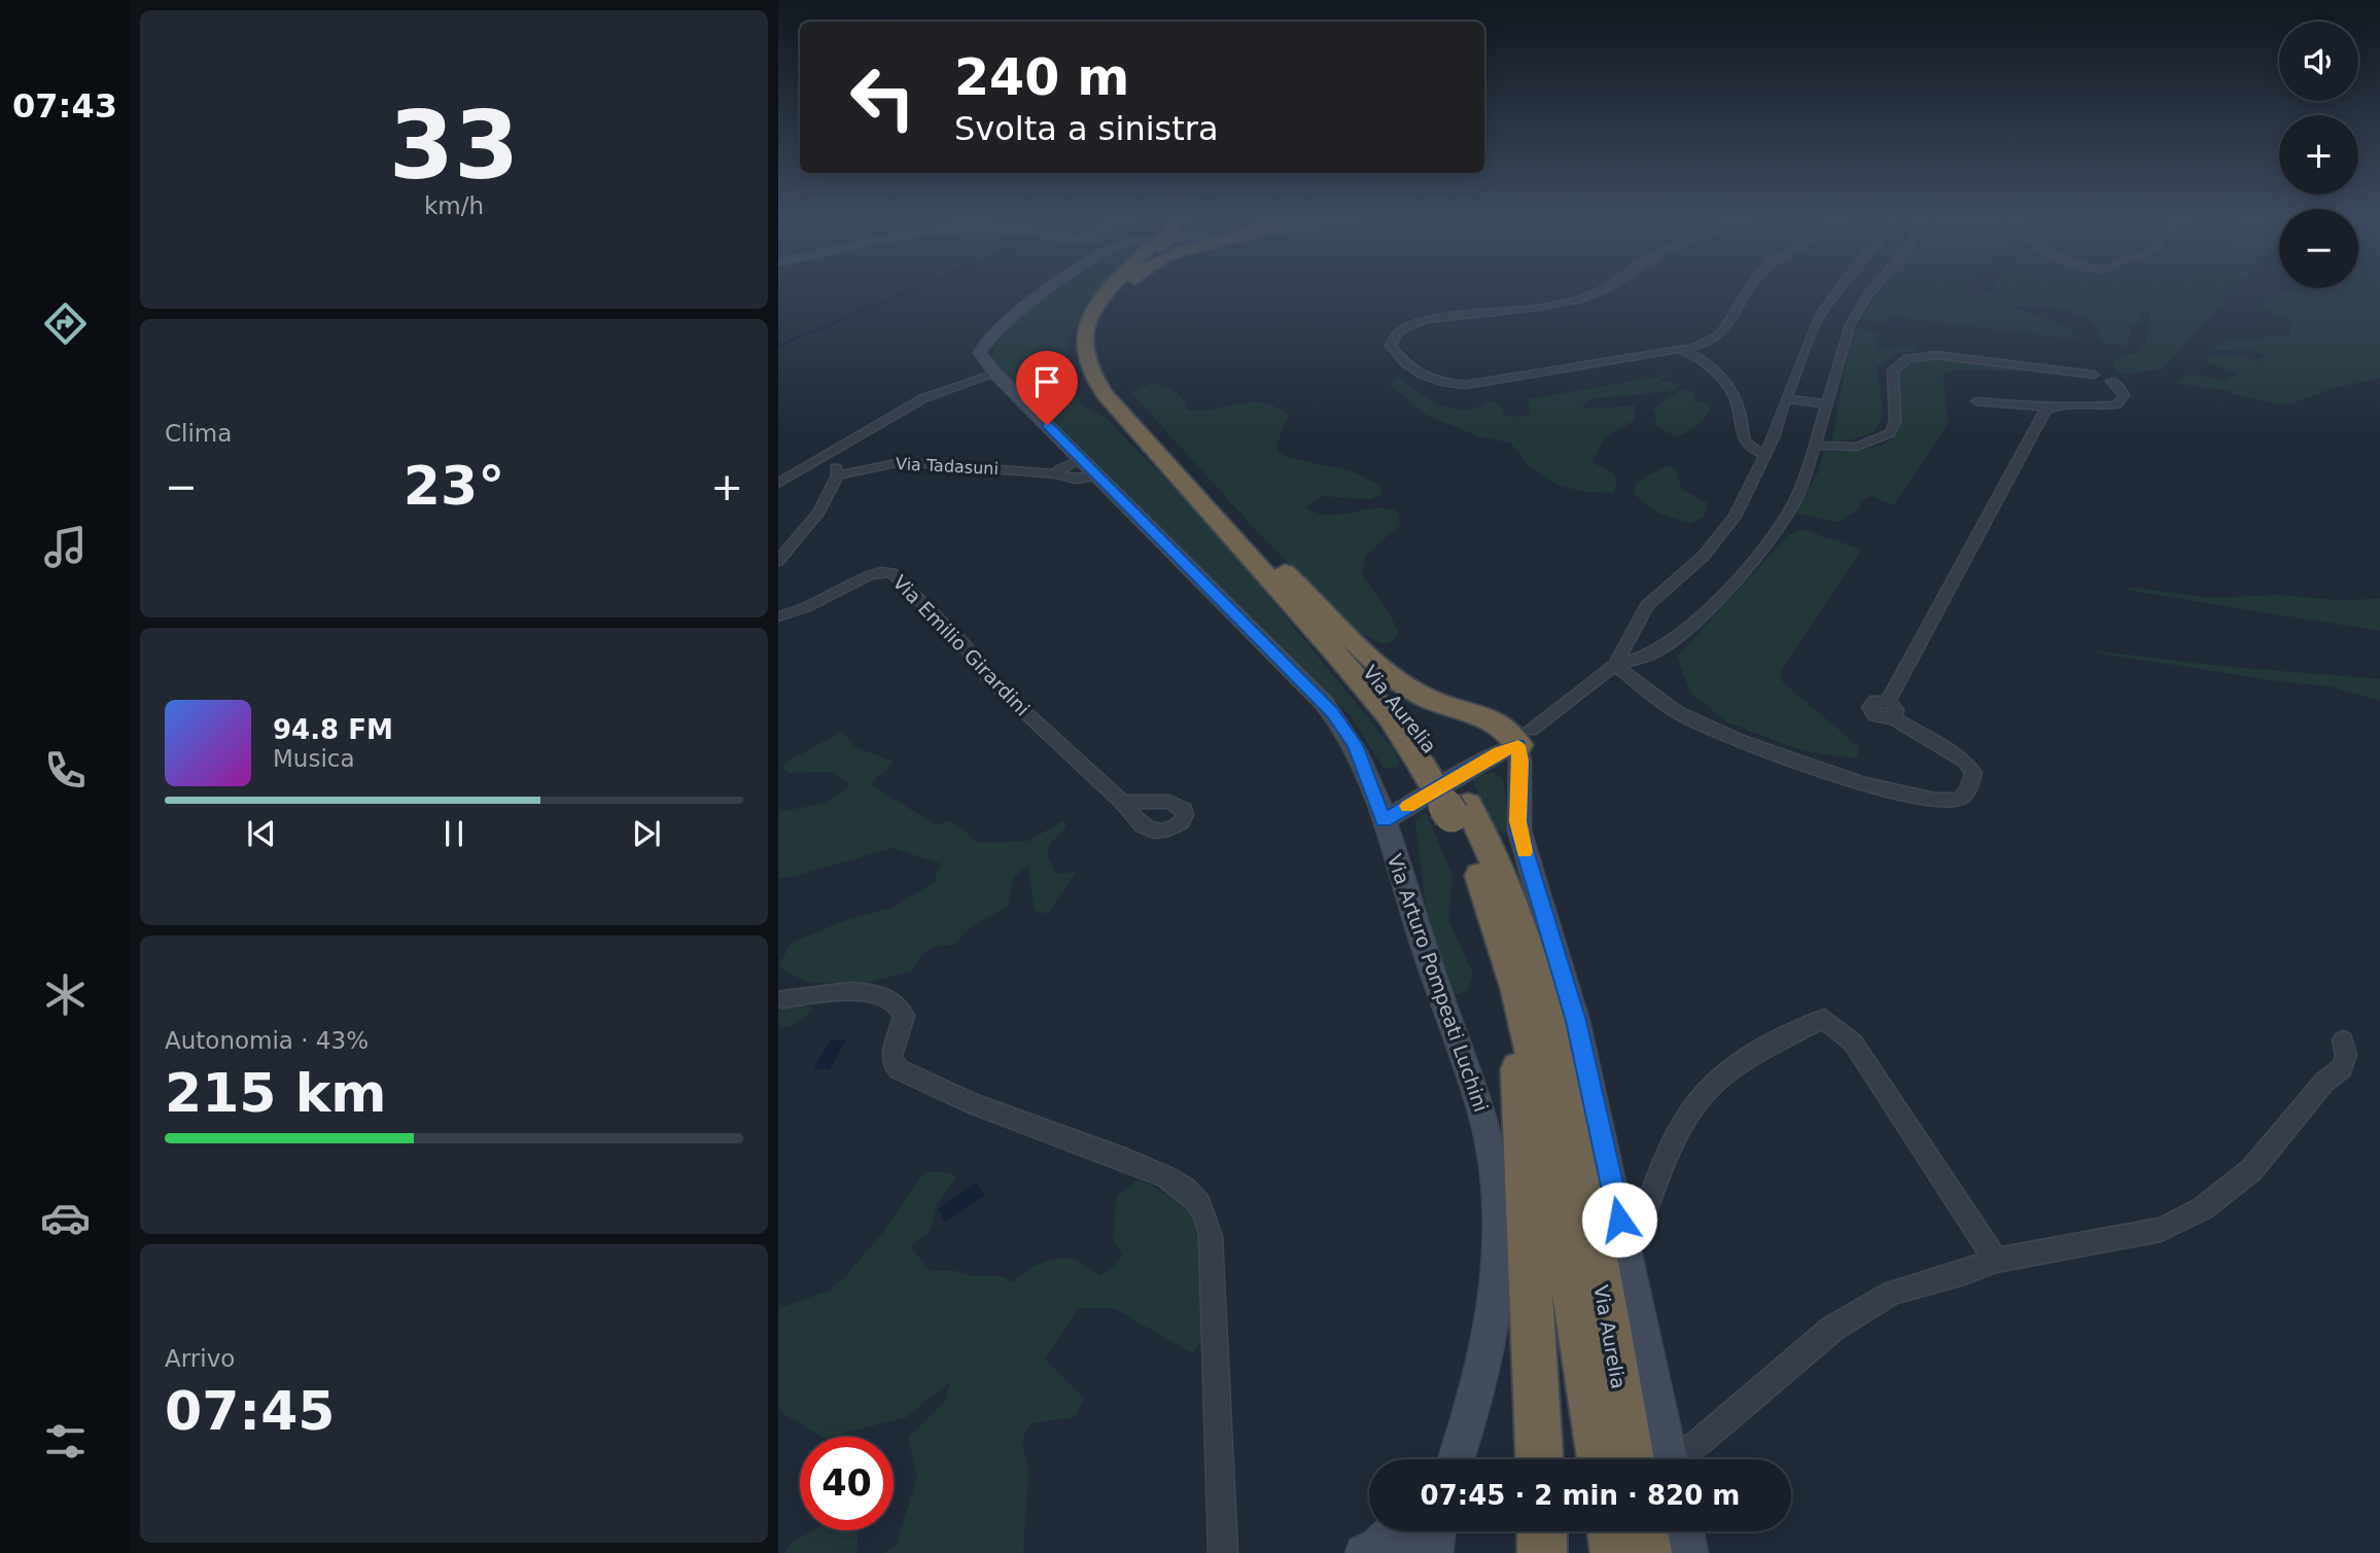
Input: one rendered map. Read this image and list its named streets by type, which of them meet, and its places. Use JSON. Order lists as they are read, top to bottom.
{
  "streets": {
    "highway": ["Via Aurelia"],
    "street": ["Via Tadasuni", "Via Emilio Girardini", "Via Arturo Pompeati Luchini"]
  },
  "crossings": [
    ["Via Tadasuni", "Via Arturo Pompeati Luchini"]
  ],
  "page": {
    "tabs": "07:43",
    "tile": [
      ["33", "km/h"],
      "Clima",
      ["Autonomia · 43%", "215 km"],
      ["Arrivo", "07:45"]
    ],
    "map_buttons": ["+", "−"],
    "turn": ["240 m", "Svolta a sinistra"],
    "heat": ["−", "23°", "+"],
    "song": ["94.8 FM", "Musica"],
    "limit": "40",
    "trip": "07:45 · 2 min · 820 m"
  }
}
